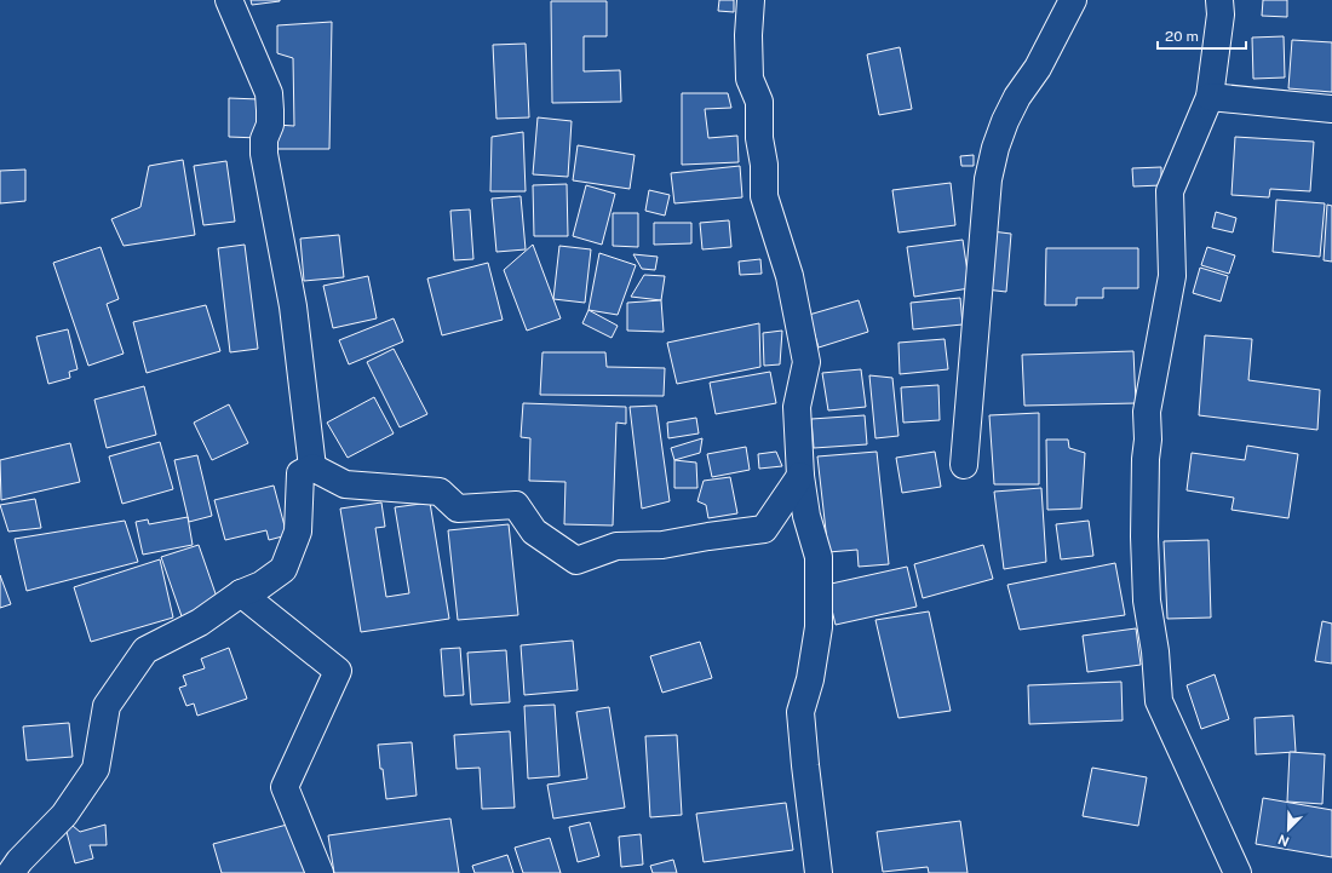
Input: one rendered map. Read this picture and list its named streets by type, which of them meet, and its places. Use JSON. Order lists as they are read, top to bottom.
{
  "scale_bar": "20 m",
  "north": "bottom left"
}
